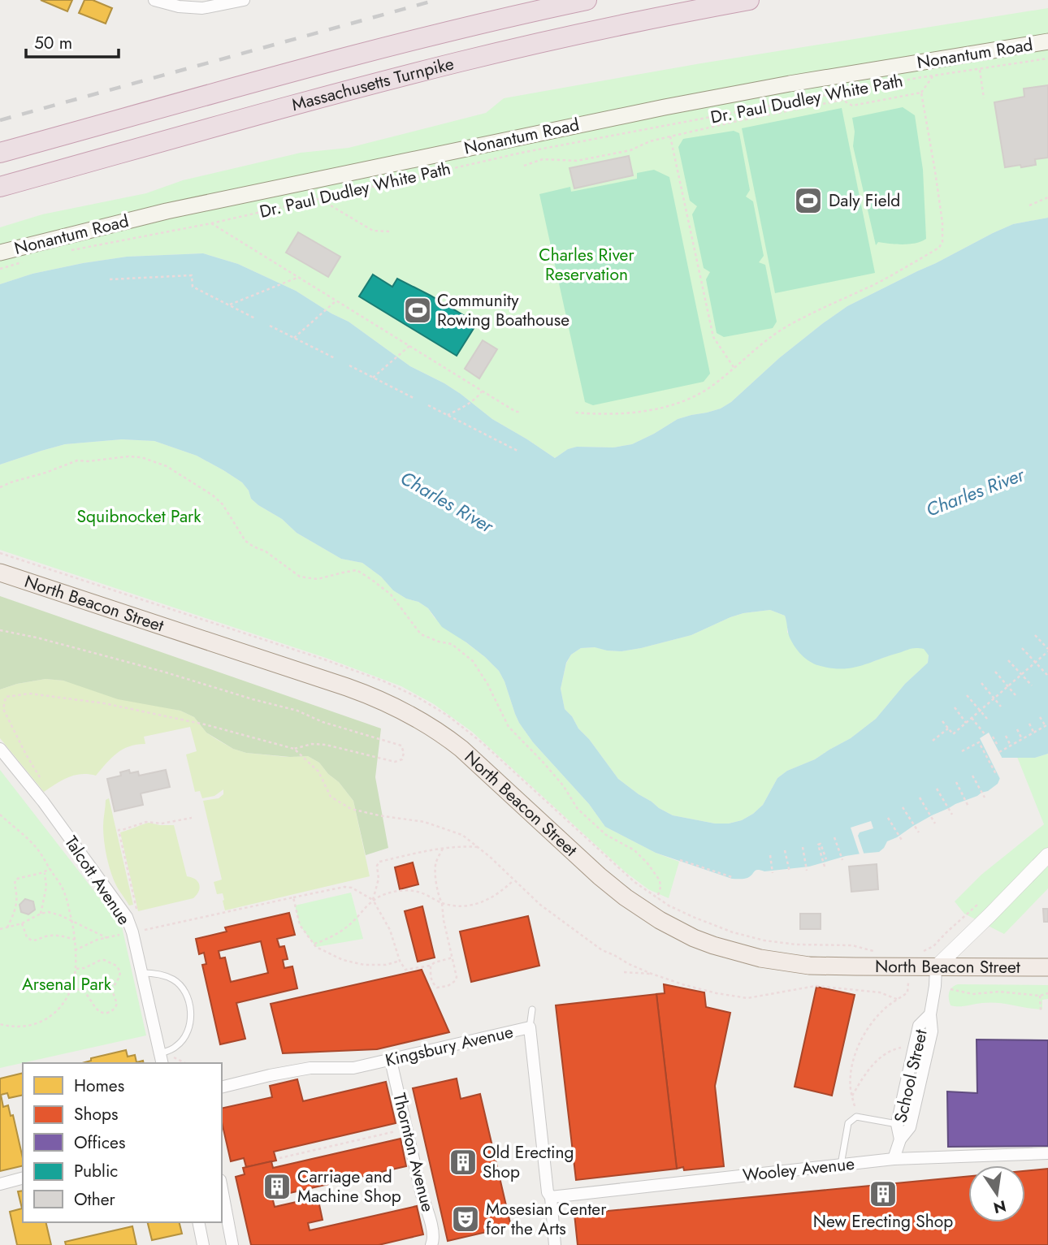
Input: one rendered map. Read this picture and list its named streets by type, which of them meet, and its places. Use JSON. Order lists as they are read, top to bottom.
{
  "streets": {
    "highway": ["Massachusetts Turnpike"],
    "main road": ["Nonantum Road", "North Beacon Street"],
    "street": [
      "Talcott Avenue",
      "Kingsbury Avenue",
      "School Street",
      "Thornton Avenue",
      "Wooley Avenue"
    ],
    "path": ["Dr. Paul Dudley White Path"]
  },
  "crossings": [
    ["North Beacon Street", "School Street"],
    ["Kingsbury Avenue", "Thornton Avenue"],
    ["Kingsbury Avenue", "Wooley Avenue"],
    ["School Street", "Wooley Avenue"]
  ],
  "water": ["Charles River"],
  "parks": ["Charles River Reservation", "Squibnocket Park", "Arsenal Park"],
  "places": {
    "sports": ["Daly Field", "Community Rowing Boathouse"],
    "building": ["Old Erecting Shop", "Carriage and Machine Shop", "New Erecting Shop"],
    "theatre": ["Mosesian Center for the Arts"]
  },
  "legend": [
    "Homes",
    "Shops",
    "Offices",
    "Public",
    "Other"
  ],
  "scale_bar": "50 m",
  "north": "bottom"
}
